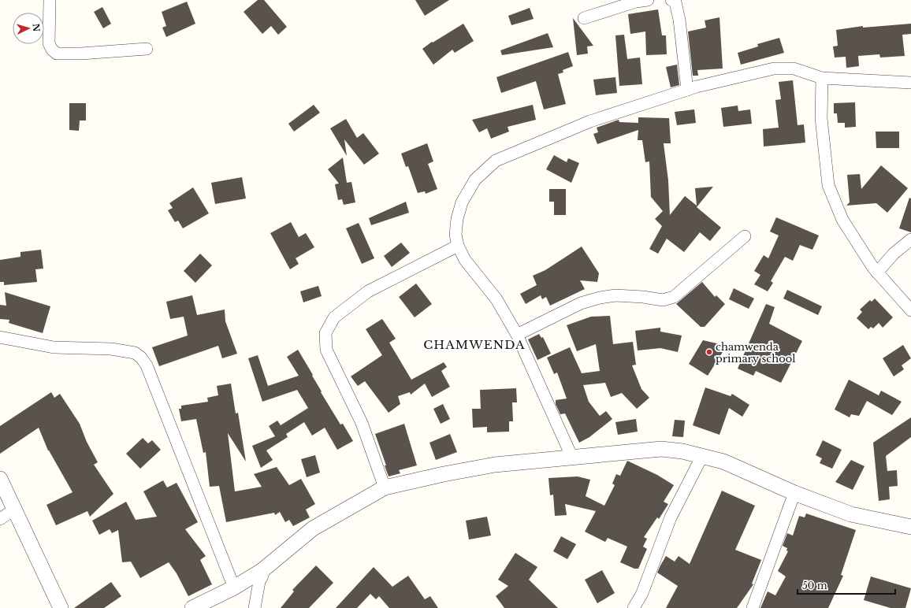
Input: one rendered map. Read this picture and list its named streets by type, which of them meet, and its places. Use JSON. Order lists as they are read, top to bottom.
{
  "districts": ["CHAMWENDA"],
  "places": ["chamwenda primary school"],
  "scale_bar": "50 m",
  "north": "right"
}
